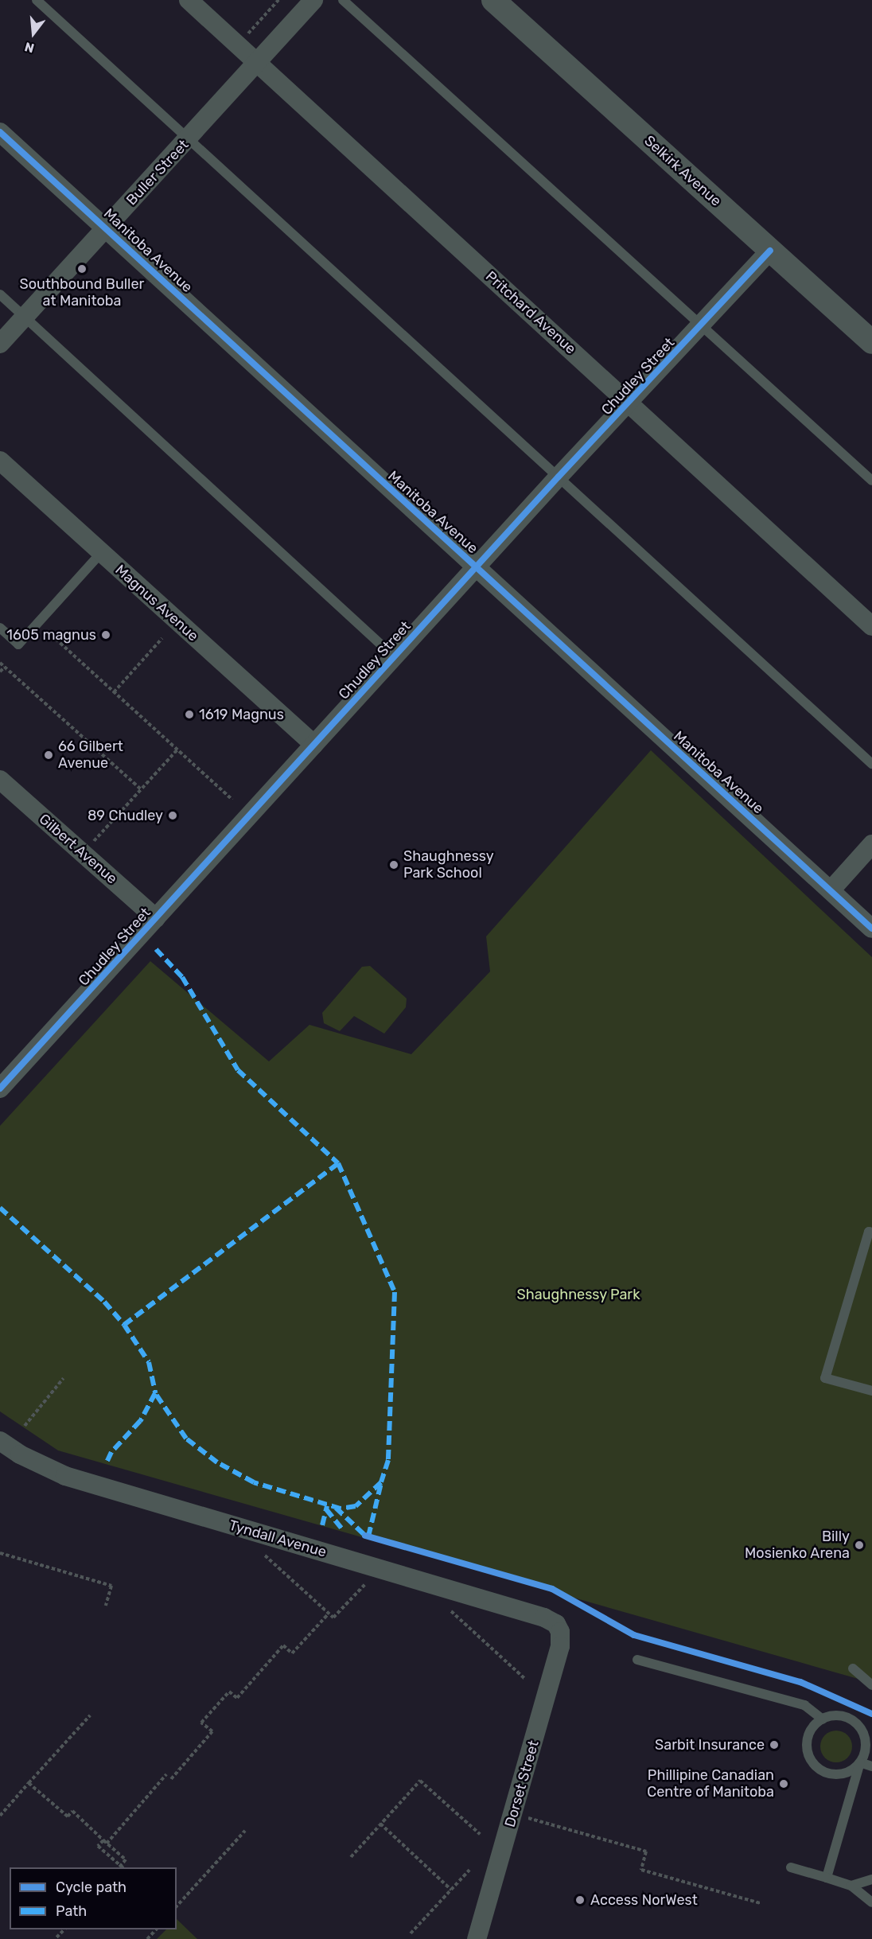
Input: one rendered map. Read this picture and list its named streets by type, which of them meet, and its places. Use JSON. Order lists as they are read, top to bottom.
{
  "streets": {
    "street": [
      "Selkirk Avenue",
      "Buller Street",
      "Manitoba Avenue",
      "Pritchard Avenue",
      "Chudley Street",
      "Magnus Avenue",
      "Gilbert Avenue",
      "Tyndall Avenue",
      "Dorset Street"
    ]
  },
  "crossings": [
    ["Selkirk Avenue", "Chudley Street"],
    ["Buller Street", "Manitoba Avenue"],
    ["Buller Street", "Pritchard Avenue"],
    ["Manitoba Avenue", "Chudley Street"],
    ["Pritchard Avenue", "Chudley Street"],
    ["Chudley Street", "Magnus Avenue"],
    ["Chudley Street", "Gilbert Avenue"],
    ["Tyndall Avenue", "Dorset Street"]
  ],
  "parks": ["Shaughnessy Park"],
  "places": [
    "Southbound Buller at Manitoba",
    "1605 magnus",
    "1619 Magnus",
    "66 Gilbert Avenue",
    "89 Chudley",
    "Shaughnessy Park School",
    "Billy Mosienko Arena",
    "Sarbit Insurance",
    "Phillipine Canadian Centre of Manitoba",
    "Access NorWest"
  ],
  "legend": ["Cycle path", "Path"],
  "north": "bottom"
}
